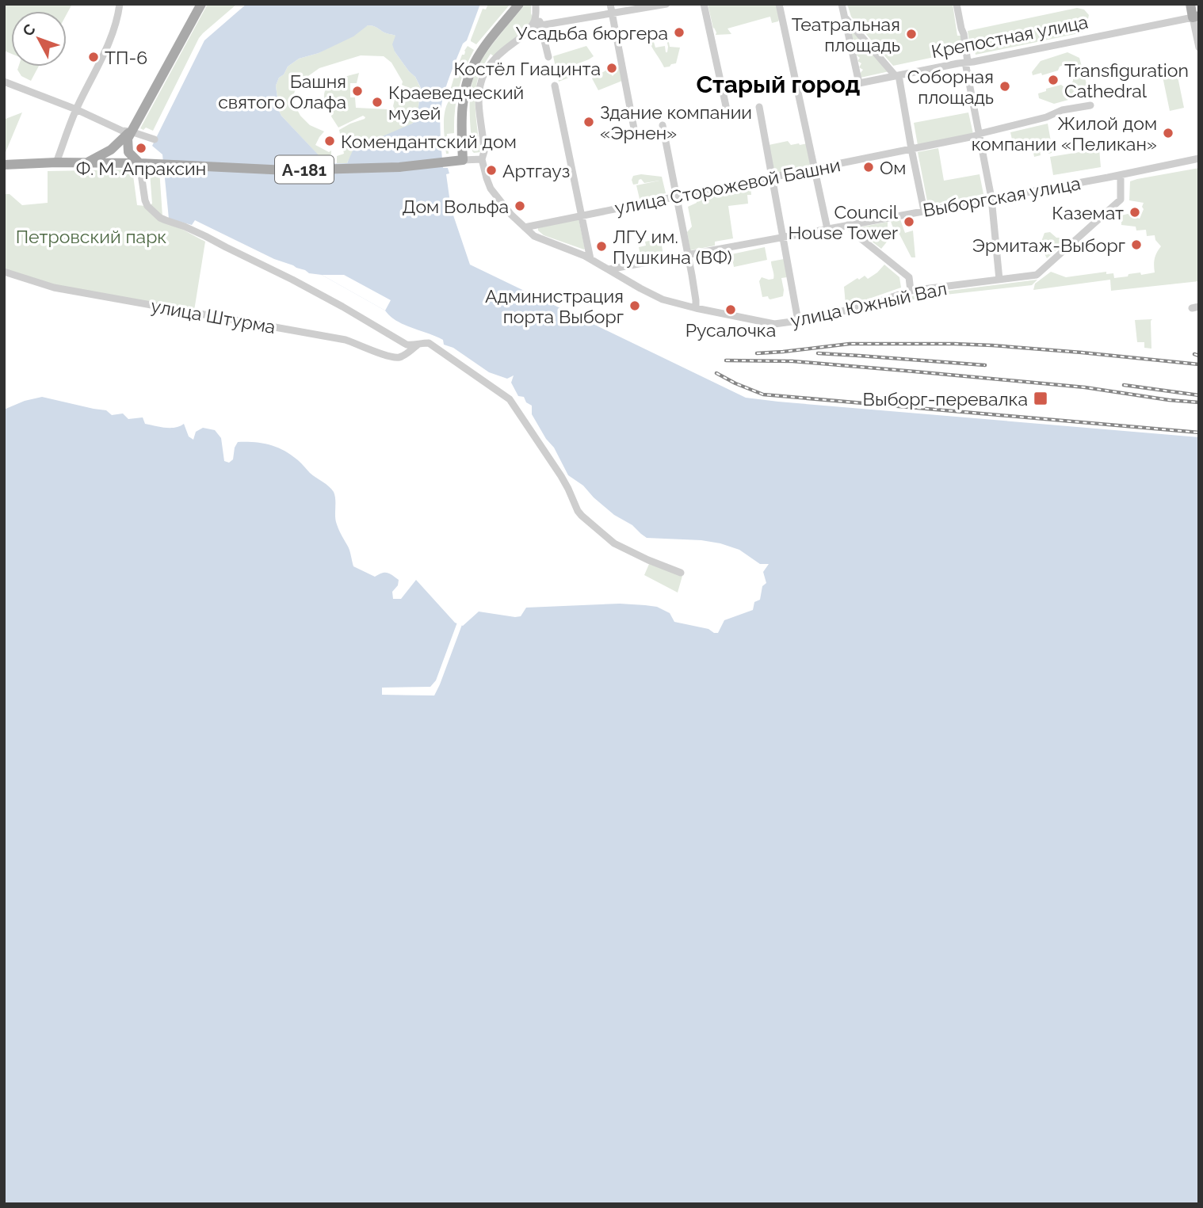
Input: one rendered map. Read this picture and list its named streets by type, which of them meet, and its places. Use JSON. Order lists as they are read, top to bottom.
{
  "streets": {
    "main road": ["А-181"],
    "street": [
      "Крепостная улица",
      "улица Сторожевой Башни",
      "Выборгская улица",
      "улица Южный Вал",
      "улица Штурма"
    ]
  },
  "crossings": [
    ["улица Сторожевой Башни", "улица Южный Вал"],
    ["Выборгская улица", "улица Южный Вал"]
  ],
  "districts": ["Старый город"],
  "parks": ["Петровский парк"],
  "places": {
    "other": [
      "Усадьба бюргера",
      "Театральная площадь",
      "ТП-6",
      "Костёл Гиацинта",
      "Transfiguration Cathedral",
      "Соборная площадь",
      "Башня святого Олафа",
      "Краеведческий музей",
      "Здание компании «Эрнен»",
      "Жилой дом компании «Пеликан»",
      "Комендантский дом",
      "Ф. М. Апраксин",
      "Ом",
      "Артгауз",
      "Дом Вольфа",
      "Каземат",
      "Council House Tower",
      "Эрмитаж-Выборг",
      "ЛГУ им. Пушкина (ВФ)",
      "Администрация порта Выборг",
      "Русалочка"
    ],
    "transit": ["Выборг-перевалка"]
  },
  "north": "top left"
}
